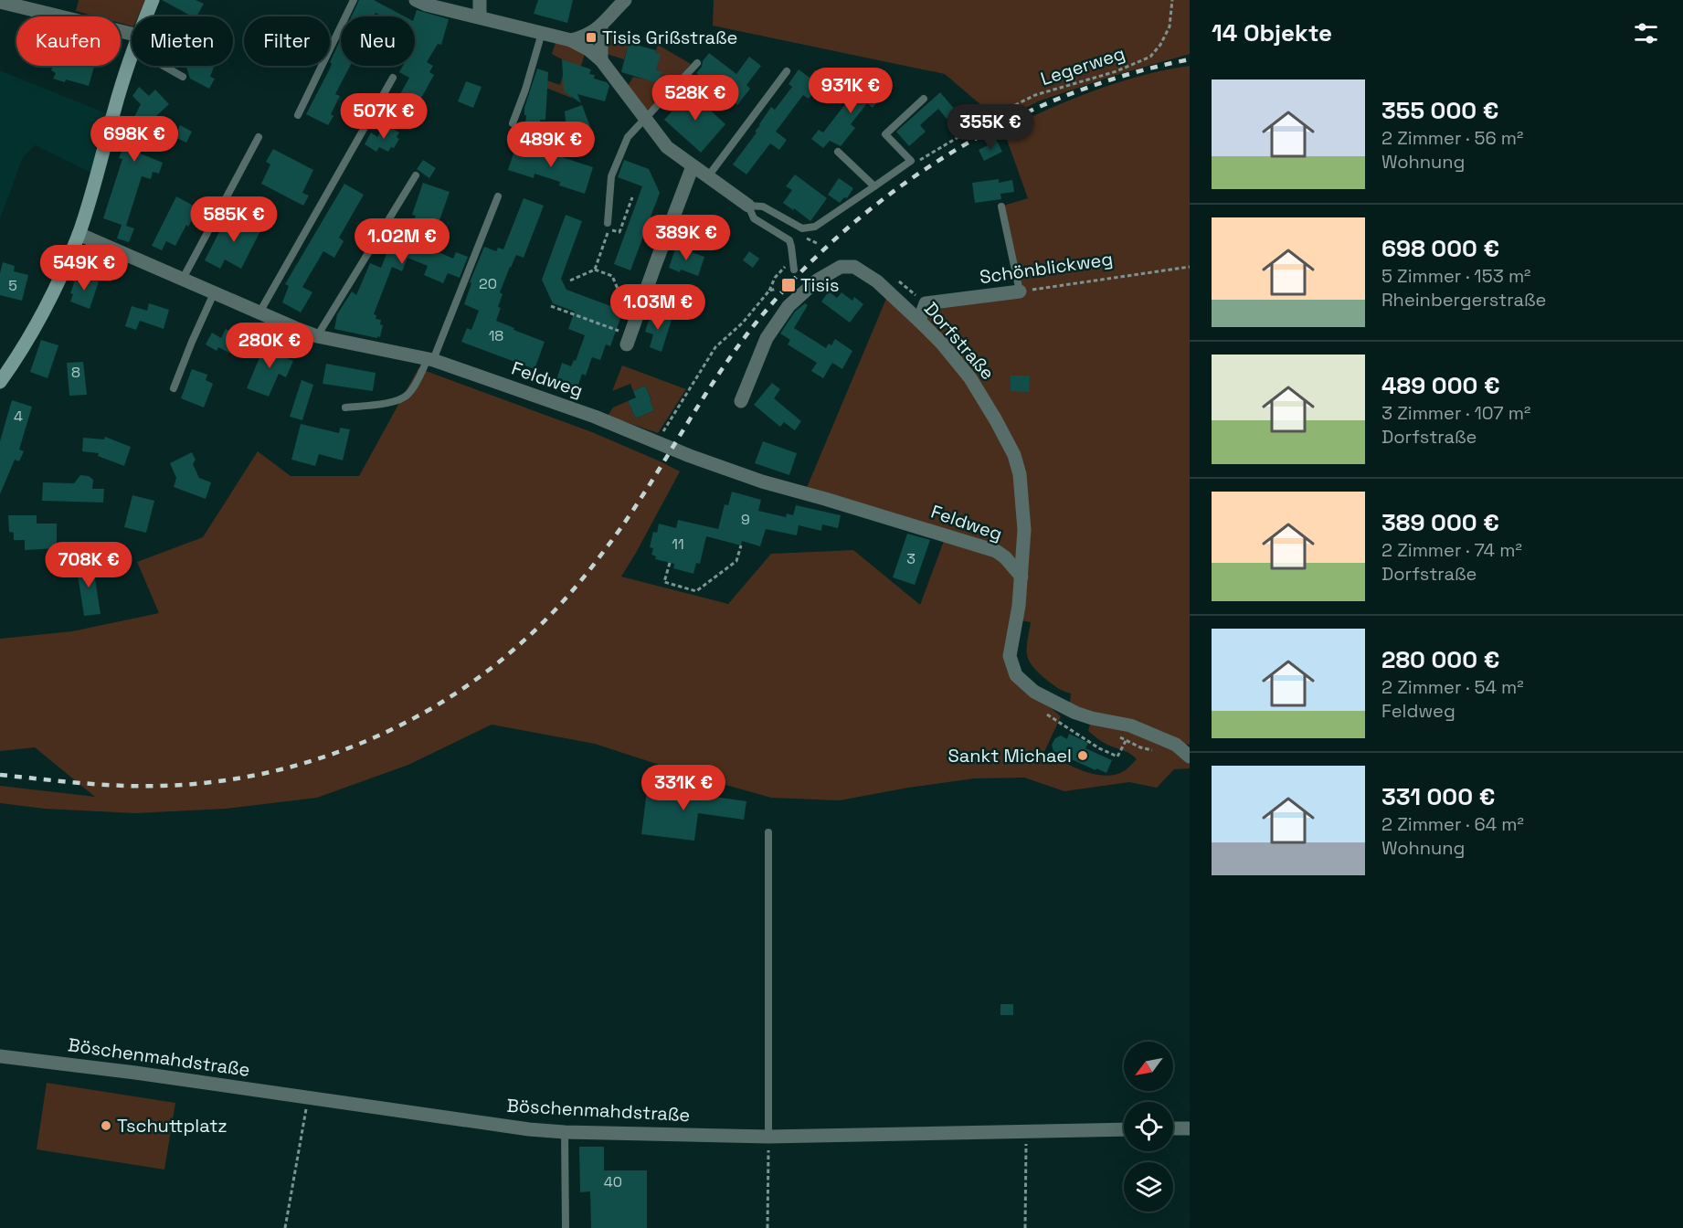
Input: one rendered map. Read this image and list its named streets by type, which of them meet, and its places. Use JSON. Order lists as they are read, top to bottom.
{
  "streets": {
    "street": [
      "Schönblickweg",
      "Dorfstraße",
      "Feldweg",
      "Böschenmahdstraße"
    ],
    "path": ["Legerweg"]
  },
  "crossings": [
    ["Schönblickweg", "Dorfstraße"],
    ["Dorfstraße", "Feldweg"]
  ],
  "places": {
    "transit": ["Tisis Grißstraße", "Tisis"],
    "other": ["Sankt Michael", "Tschuttplatz"]
  },
  "house_numbers": [
    "20",
    "5",
    "18",
    "8",
    "4",
    "9",
    "11",
    "3",
    "40"
  ],
  "north": "bottom left",
  "page": {
    "heading": "14 Objekte",
    "chip": [
      "Kaufen",
      "Mieten",
      "Filter",
      "Neu"
    ],
    "list": [
      {
        "name": "355 000 €",
        "note": "2 Zimmer · 56 m² · Wohnung"
      },
      {
        "name": "698 000 €",
        "note": "5 Zimmer · 153 m² · Rheinbergerstraße"
      },
      {
        "name": "489 000 €",
        "note": "3 Zimmer · 107 m² · Dorfstraße"
      },
      {
        "name": "389 000 €",
        "note": "2 Zimmer · 74 m² · Dorfstraße"
      },
      {
        "name": "280 000 €",
        "note": "2 Zimmer · 54 m² · Feldweg"
      },
      {
        "name": "331 000 €",
        "note": "2 Zimmer · 64 m² · Wohnung"
      }
    ],
    "price": [
      "931K €",
      "528K €",
      "507K €",
      "355K €",
      "698K €",
      "489K €",
      "585K €",
      "389K €",
      "1.02M €",
      "549K €",
      "1.03M €",
      "280K €",
      "708K €",
      "331K €"
    ]
  }
}
